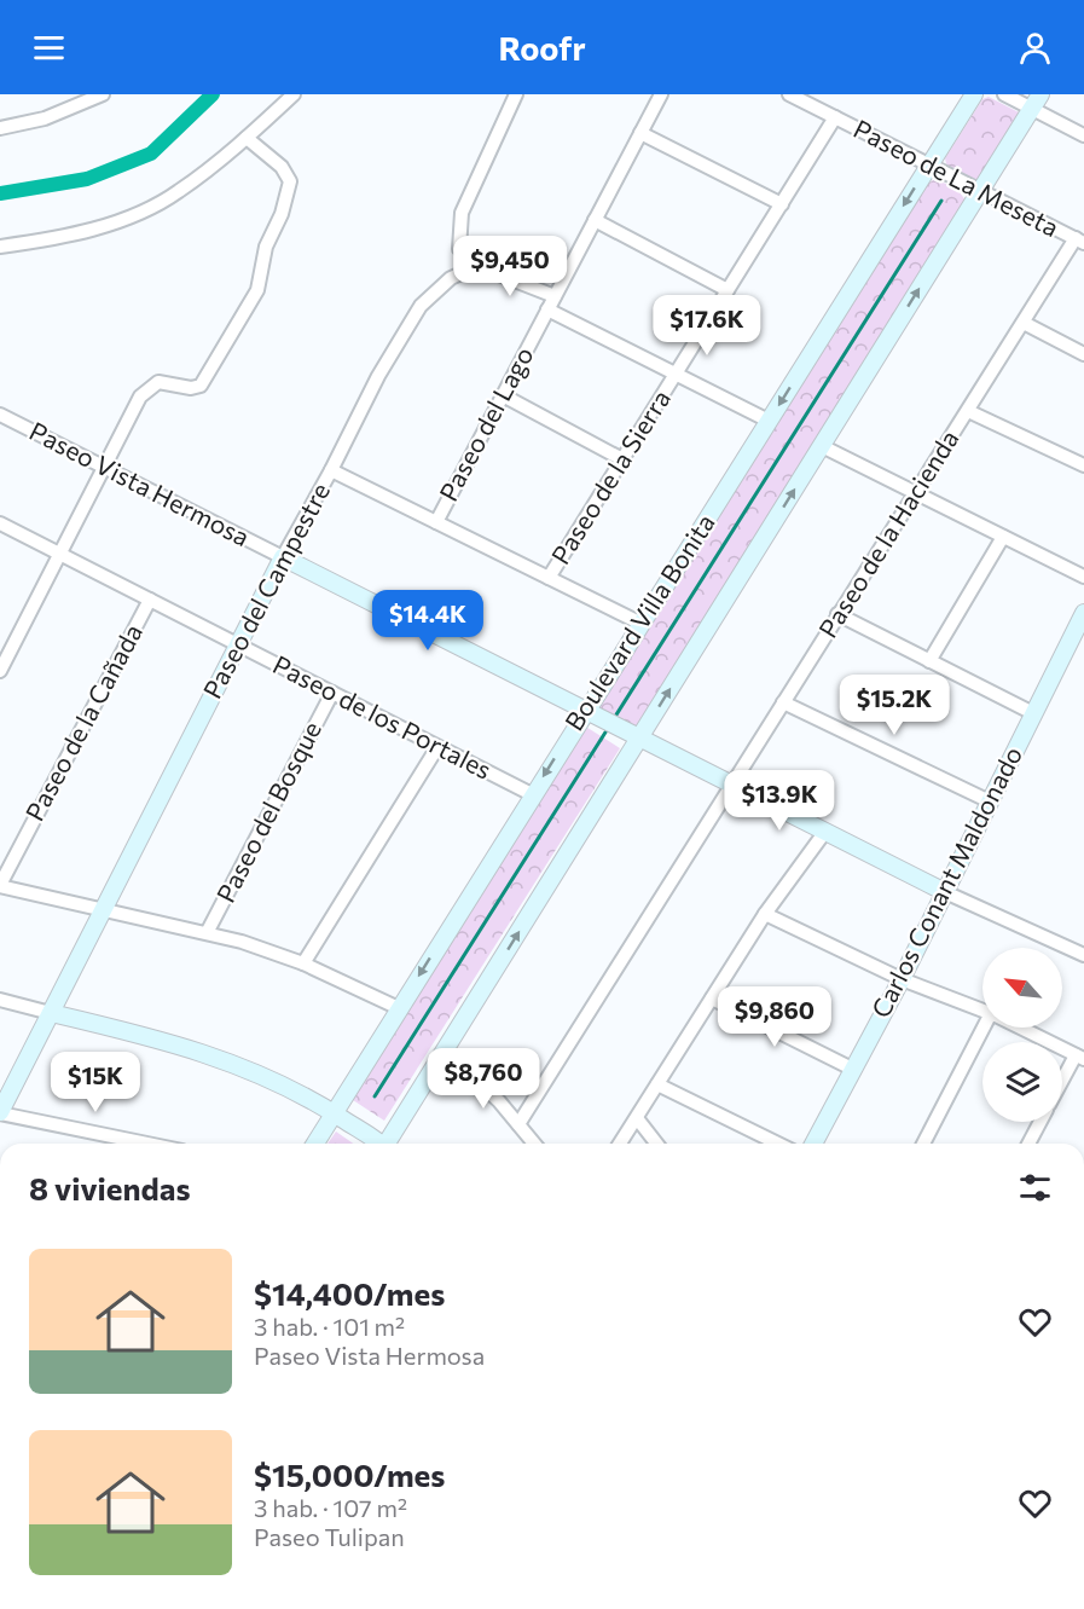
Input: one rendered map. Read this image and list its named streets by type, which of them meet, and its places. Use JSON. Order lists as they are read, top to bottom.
{
  "streets": {
    "street": [
      "Paseo de La Meseta",
      "Paseo del Lago",
      "Paseo de la Sierra",
      "Paseo Vista Hermosa",
      "Paseo de la Hacienda",
      "Paseo del Campestre",
      "Boulevard Villa Bonita",
      "Paseo de los Portales",
      "Paseo de la Cañada",
      "Paseo del Bosque",
      "Carlos Conant Maldonado"
    ]
  },
  "crossings": [
    ["Paseo de La Meseta", "Paseo de la Sierra"],
    ["Paseo de La Meseta", "Paseo de la Hacienda"],
    ["Paseo de La Meseta", "Boulevard Villa Bonita"],
    ["Paseo Vista Hermosa", "Paseo del Campestre"],
    ["Paseo Vista Hermosa", "Boulevard Villa Bonita"],
    ["Paseo del Campestre", "Paseo de los Portales"],
    ["Boulevard Villa Bonita", "Paseo de los Portales"],
    ["Paseo de los Portales", "Paseo de la Cañada"],
    ["Paseo de los Portales", "Paseo del Bosque"]
  ],
  "north": "top left",
  "page": {
    "header": "Roofr",
    "price": [
      "$9,450",
      "$17.6K",
      "$14.4K",
      "$15.2K",
      "$13.9K",
      "$9,860",
      "$8,760",
      "$15K"
    ],
    "heading": "8 viviendas",
    "list": [
      {
        "name": "$14,400/mes",
        "note": "3 hab. · 101 m² · Paseo Vista Hermosa"
      },
      {
        "name": "$15,000/mes",
        "note": "3 hab. · 107 m² · Paseo Tulipan"
      }
    ]
  }
}
